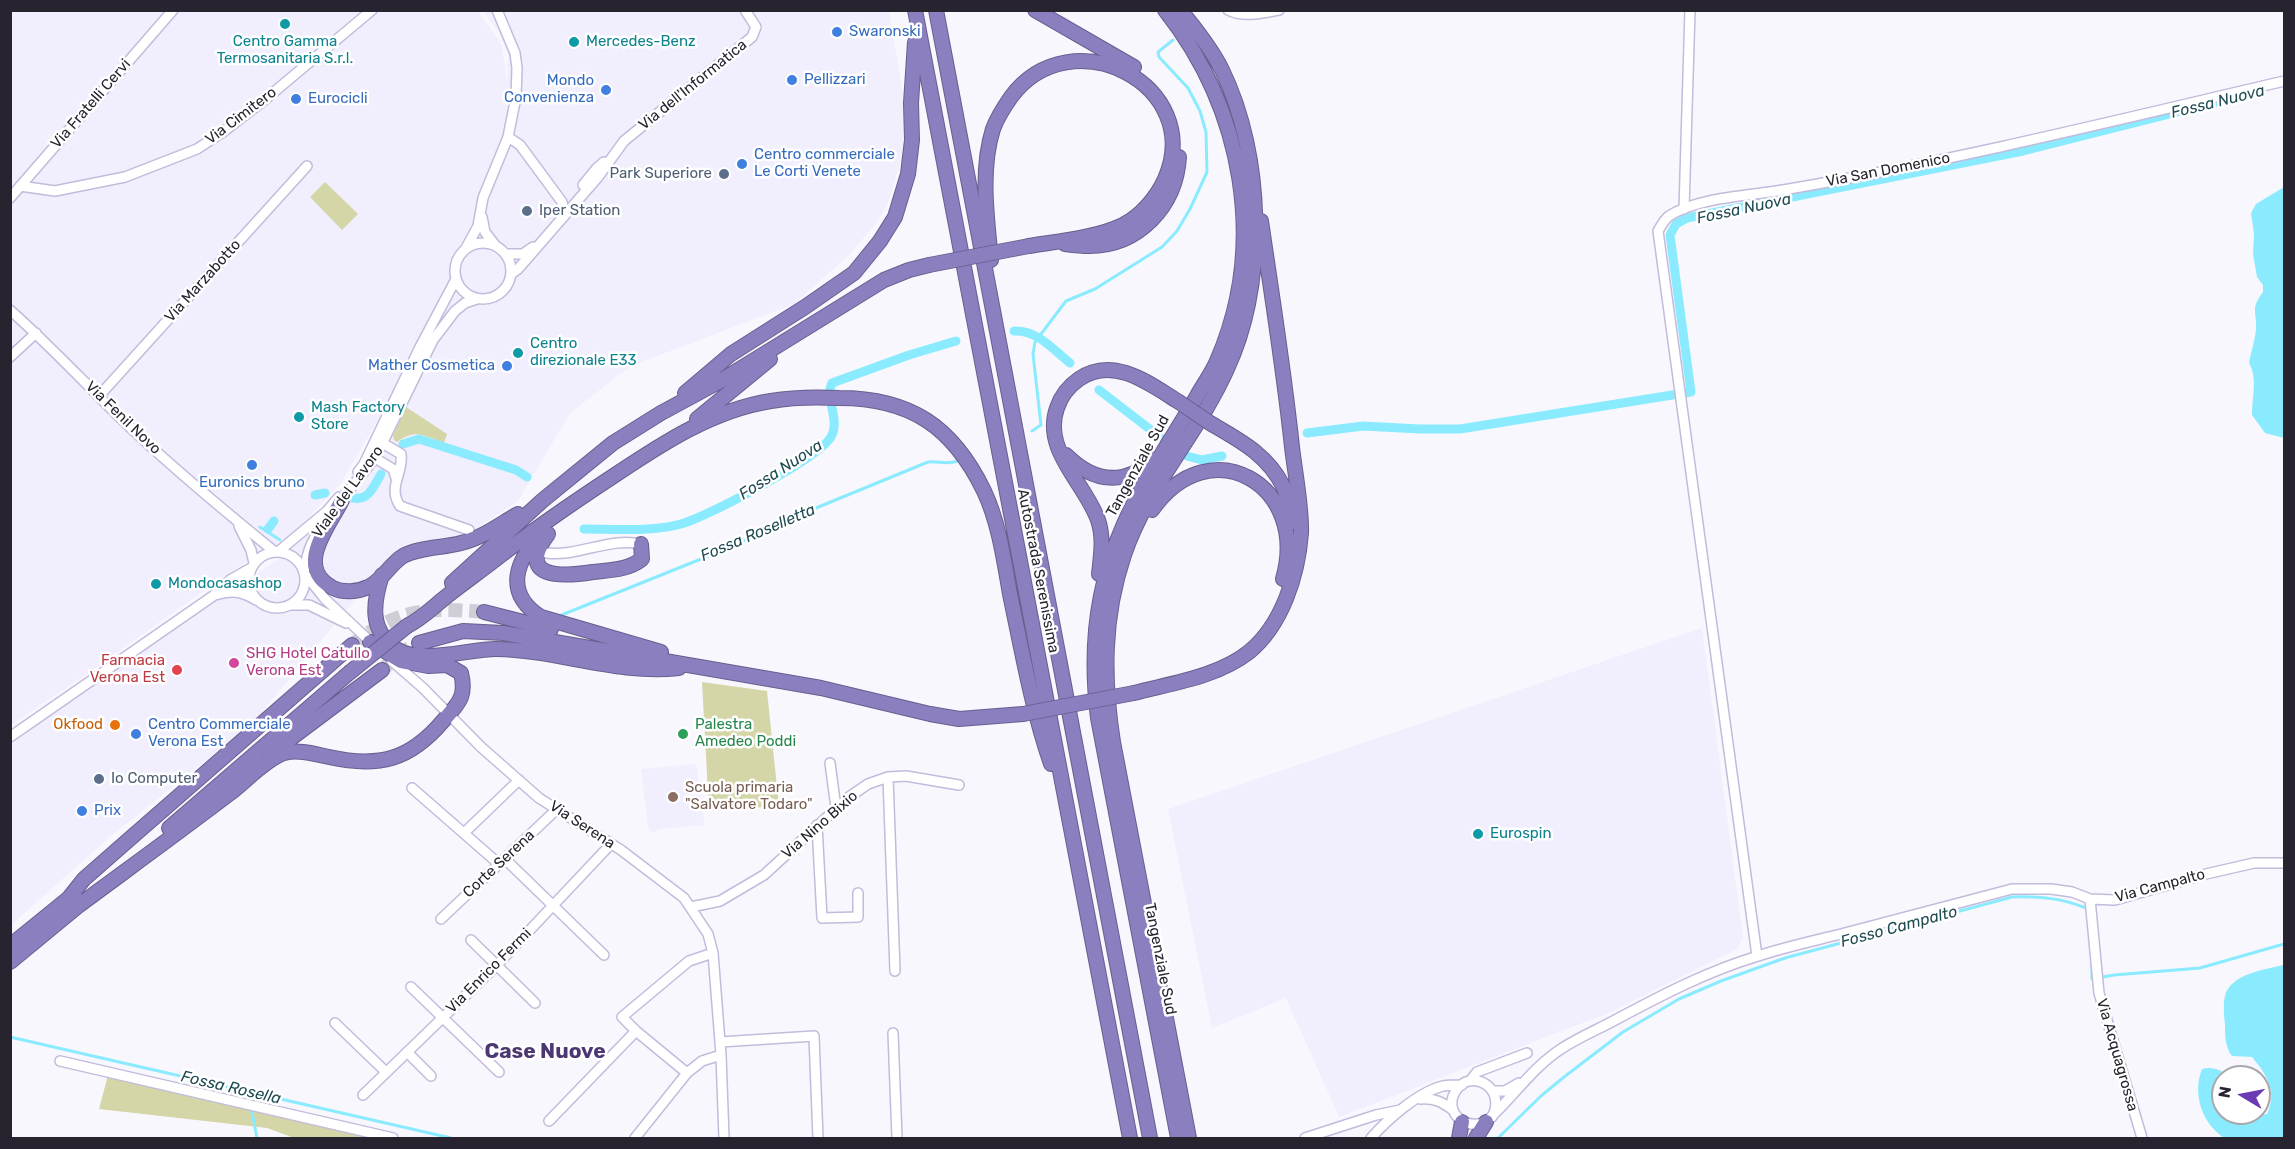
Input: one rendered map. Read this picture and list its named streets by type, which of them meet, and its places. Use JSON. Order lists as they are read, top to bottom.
{
  "streets": {
    "highway": ["Tangenziale Sud", "Autostrada Serenissima"],
    "street": [
      "Via dell'Informatica",
      "Via Fratelli Cervi",
      "Via Cimitero",
      "Via San Domenico",
      "Via Marzabotto",
      "Via Fenil Novo",
      "Viale del Lavoro",
      "Via Serena",
      "Via Nino Bixio",
      "Corte Serena",
      "Via Campalto",
      "Via Enrico Fermi",
      "Via Acquagrossa"
    ]
  },
  "crossings": [
    ["Via dell'Informatica", "Viale del Lavoro"],
    ["Via Fratelli Cervi", "Via Cimitero"],
    ["Via Marzabotto", "Via Fenil Novo"],
    ["Via Fenil Novo", "Viale del Lavoro"],
    ["Via Fenil Novo", "Via Serena"],
    ["Viale del Lavoro", "Via Serena"],
    ["Via Serena", "Via Nino Bixio"],
    ["Via Serena", "Corte Serena"],
    ["Via Serena", "Via Enrico Fermi"],
    ["Via Campalto", "Via Acquagrossa"]
  ],
  "districts": ["Case Nuove"],
  "water": [
    "Fossa Nuova",
    "Fossa Roselletta",
    "Fosso Campalto",
    "Fossa Rosella"
  ],
  "places": [
    "Centro Gamma Termosanitaria S.r.l.",
    "Swaronski",
    "Mercedes-Benz",
    "Pellizzari",
    "Mondo Convenienza",
    "Eurocicli",
    "Centro commerciale Le Corti Venete",
    "Park Superiore",
    "Iper Station",
    "Centro direzionale E33",
    "Mather Cosmetica",
    "Mash Factory Store",
    "Euronics bruno",
    "Mondocasashop",
    "SHG Hotel Catullo Verona Est",
    "Farmacia Verona Est",
    "Okfood",
    "Centro Commerciale Verona Est",
    "Palestra Amedeo Poddi",
    "Io Computer",
    "Scuola primaria \"Salvatore Todaro\"",
    "Prix",
    "Eurospin"
  ],
  "north": "left"
}
